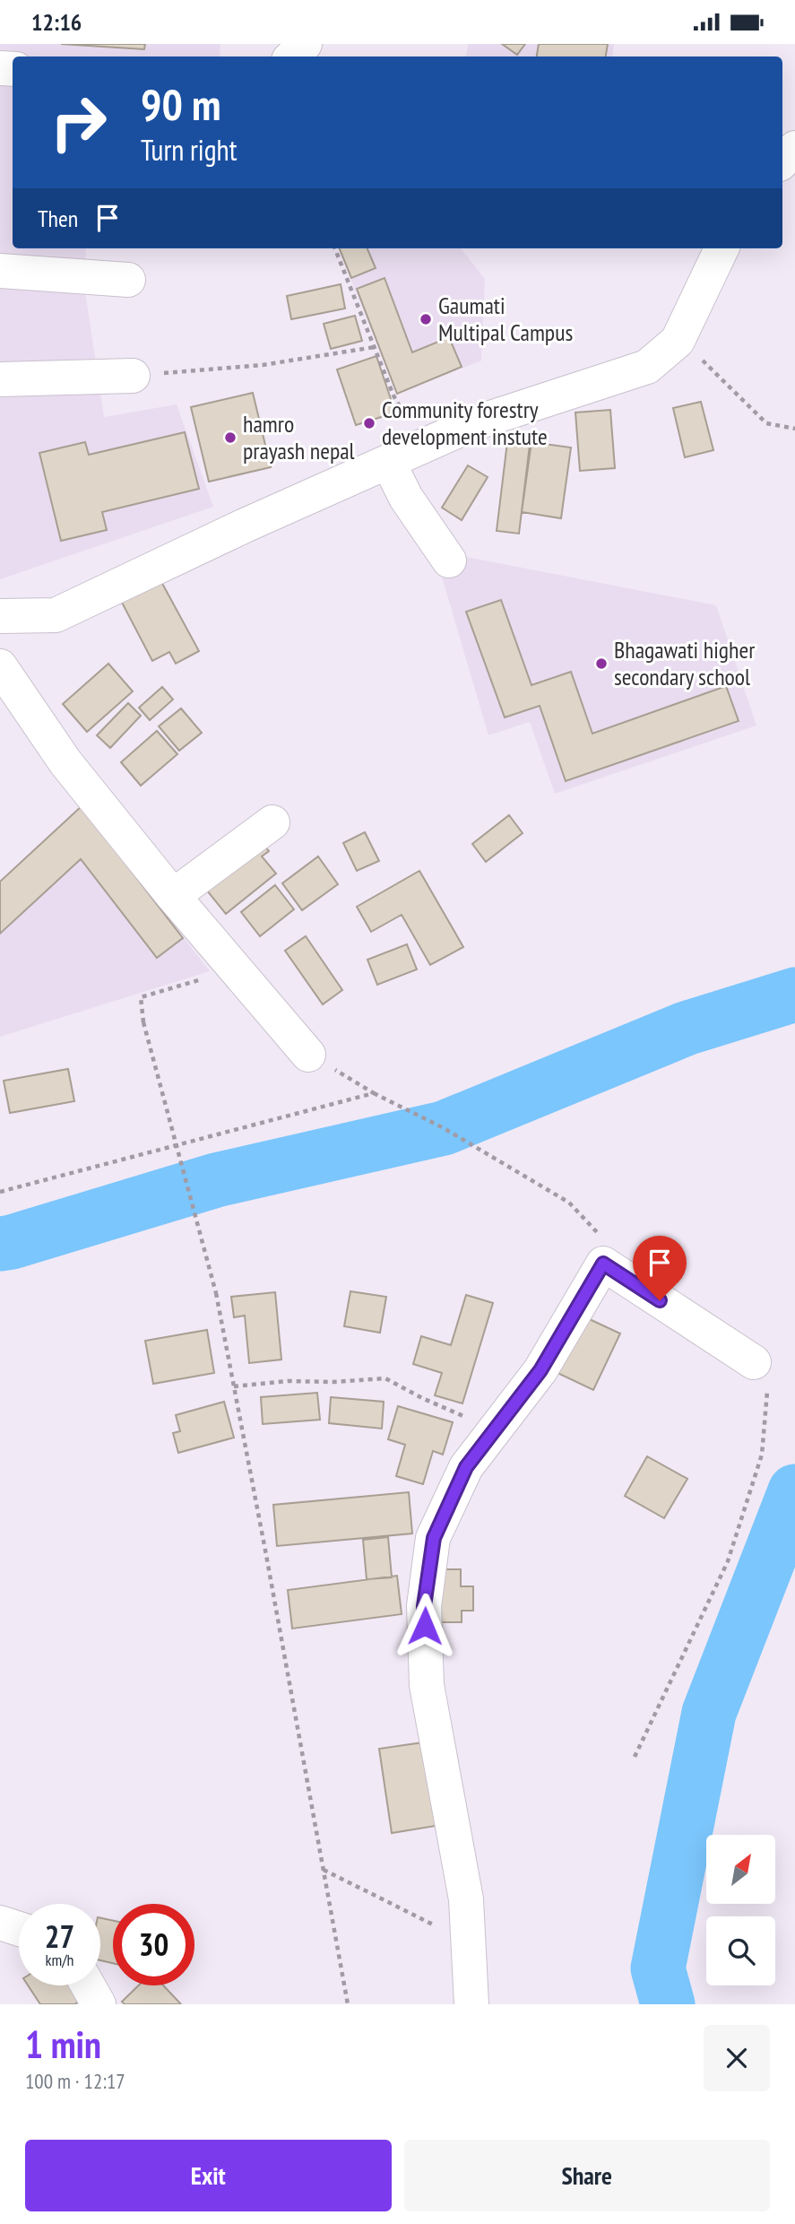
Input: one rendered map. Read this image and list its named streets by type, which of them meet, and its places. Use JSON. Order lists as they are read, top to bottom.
{
  "places": [
    "Gaumati Multipal Campus",
    "Community forestry development instute",
    "hamro prayash nepal",
    "Bhagawati higher secondary school"
  ],
  "north": "top right",
  "page": {
    "status": "12:16",
    "turn": ["90 m", "Turn right"],
    "then": "Then",
    "speed": "27 km/h",
    "limit": "30",
    "heading": ["1 min", "100 m · 12:17"],
    "buttons": ["Exit", "Share"]
  }
}
